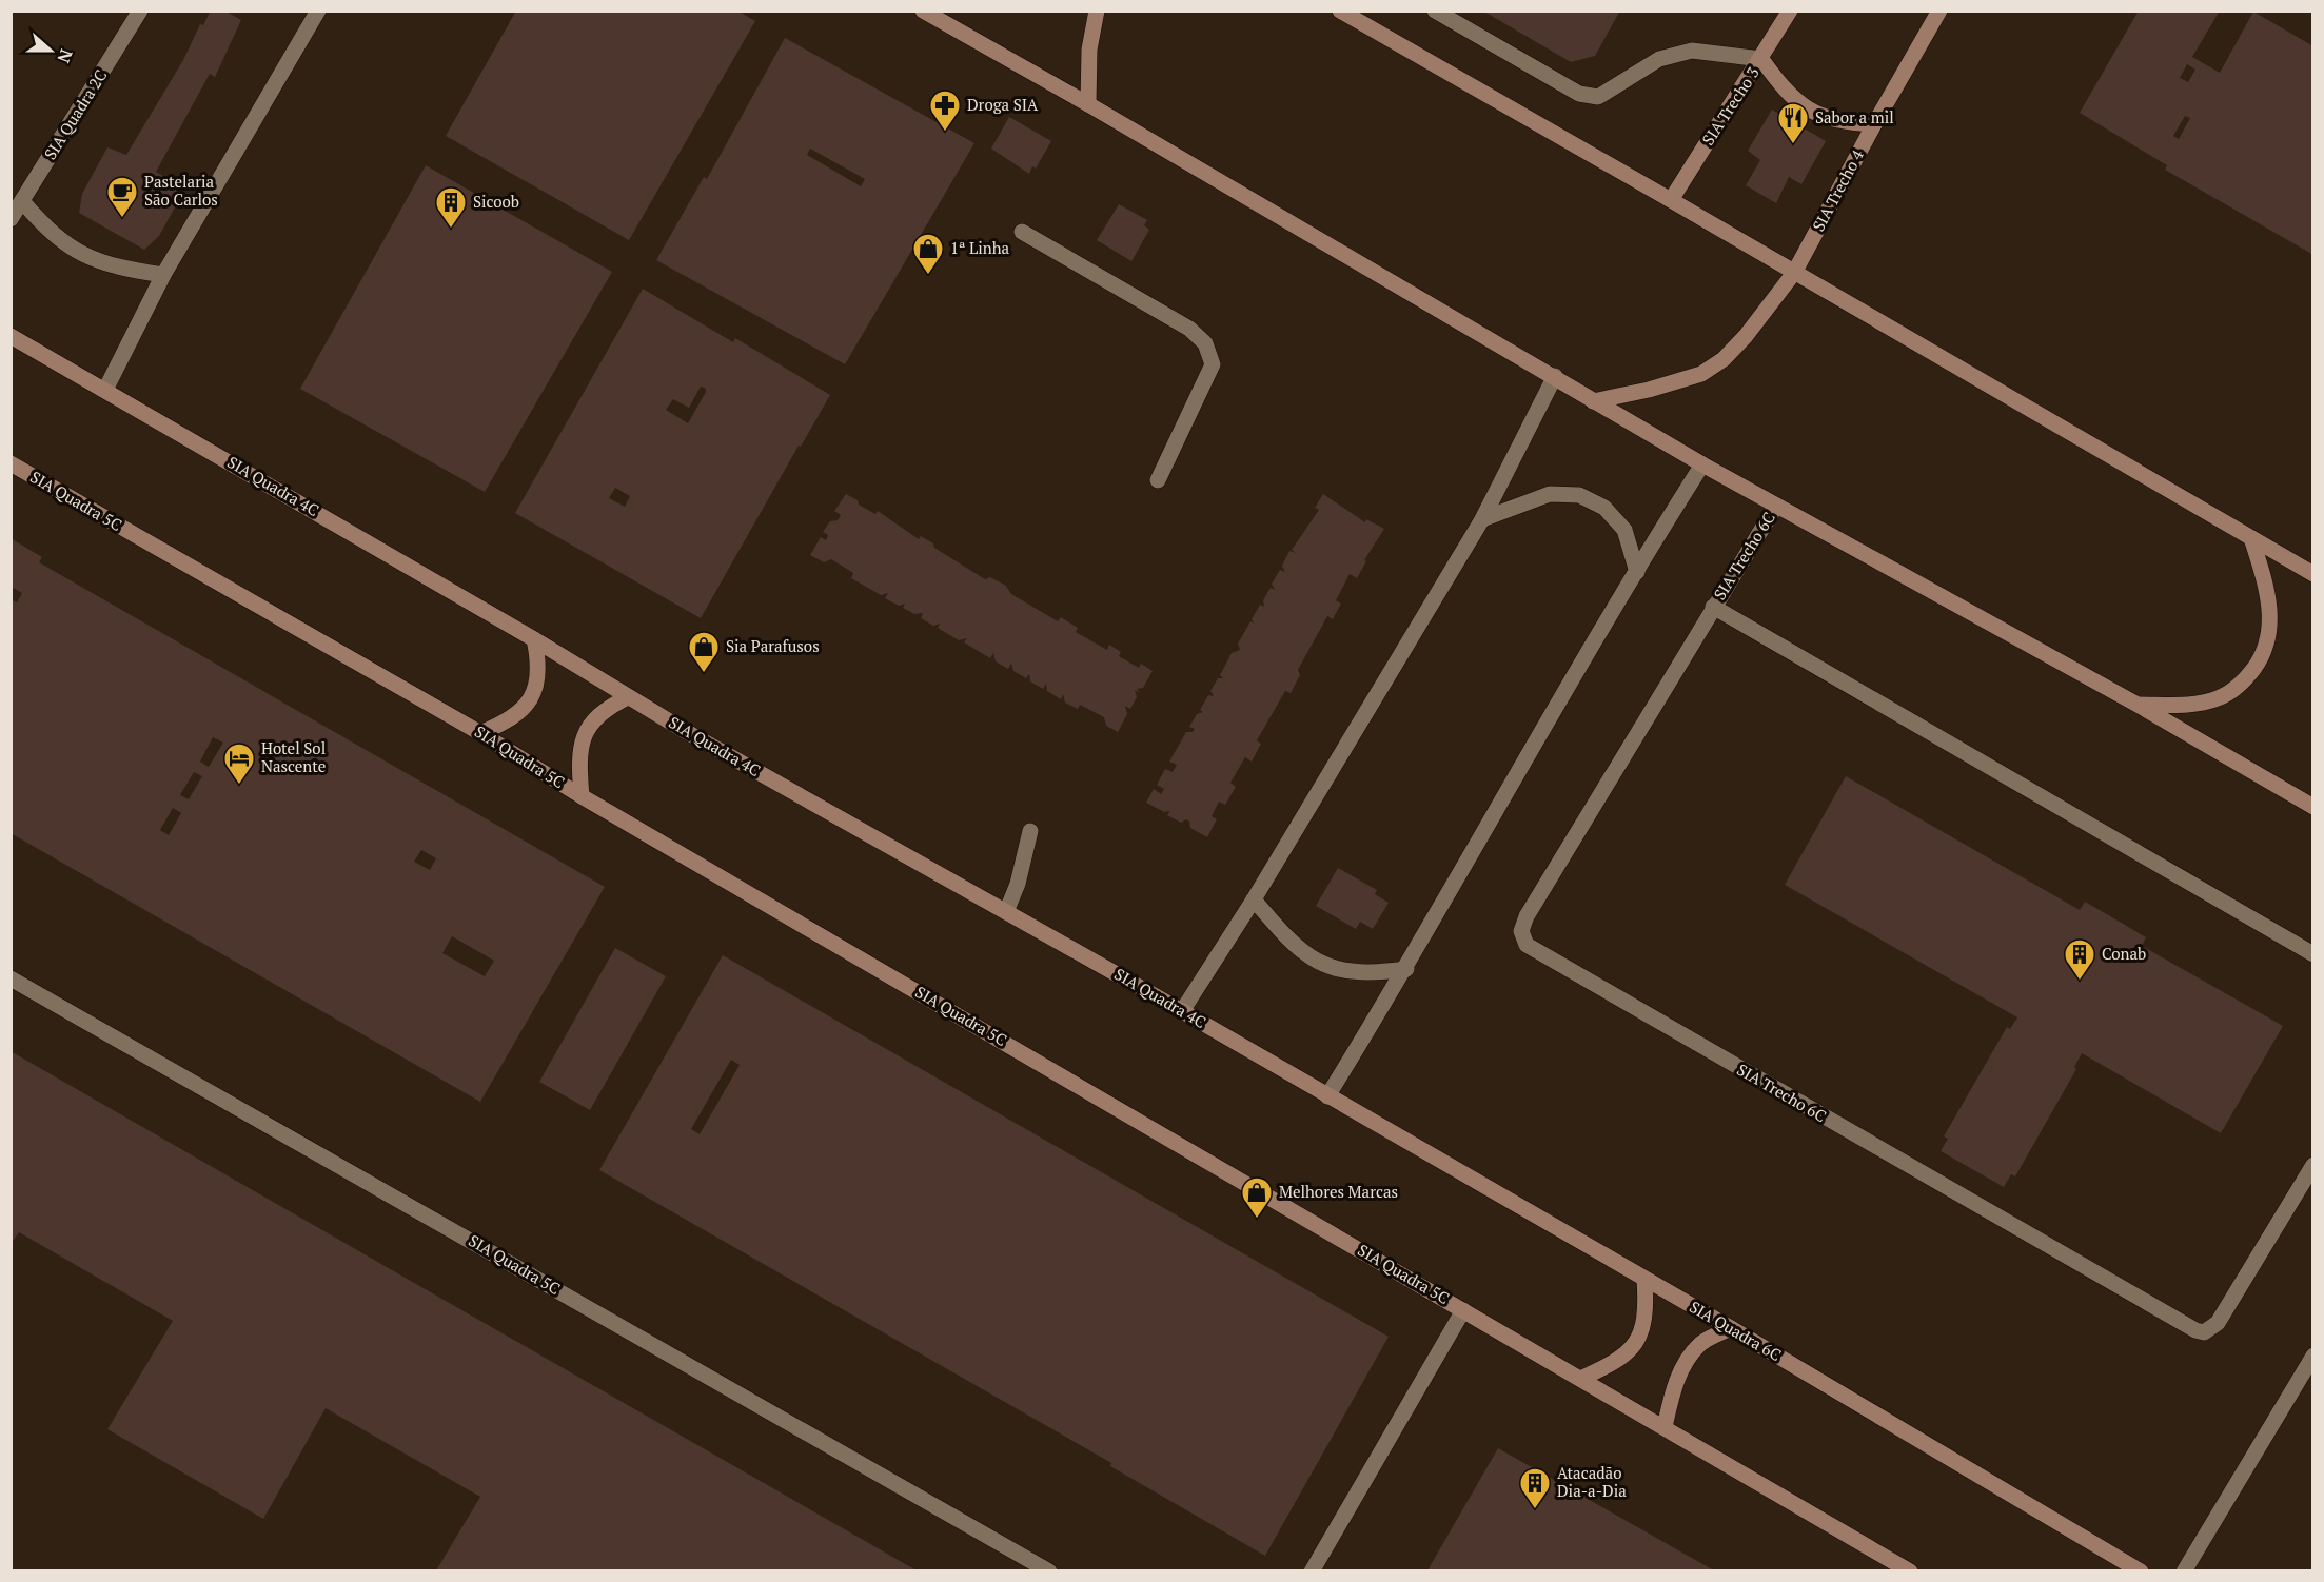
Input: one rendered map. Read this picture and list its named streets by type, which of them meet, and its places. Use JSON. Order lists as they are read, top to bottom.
{
  "streets": {
    "street": [
      "SIA Trecho 3",
      "SIA Quadra 2C",
      "SIA Trecho 4",
      "SIA Quadra 4C",
      "SIA Quadra 5C",
      "SIA Trecho 6C",
      "SIA Quadra 6C"
    ]
  },
  "crossings": [
    ["SIA Quadra 4C", "SIA Quadra 6C"]
  ],
  "places": {
    "pharmacy": ["Droga SIA"],
    "restaurant": ["Sabor a mil"],
    "cafe": ["Pastelaria São Carlos"],
    "building": ["Sicoob", "Conab", "Atacadão Dia-a-Dia"],
    "shop": ["1ª Linha", "Sia Parafusos", "Melhores Marcas"],
    "hotel": ["Hotel Sol Nascente"]
  },
  "north": "right"
}
